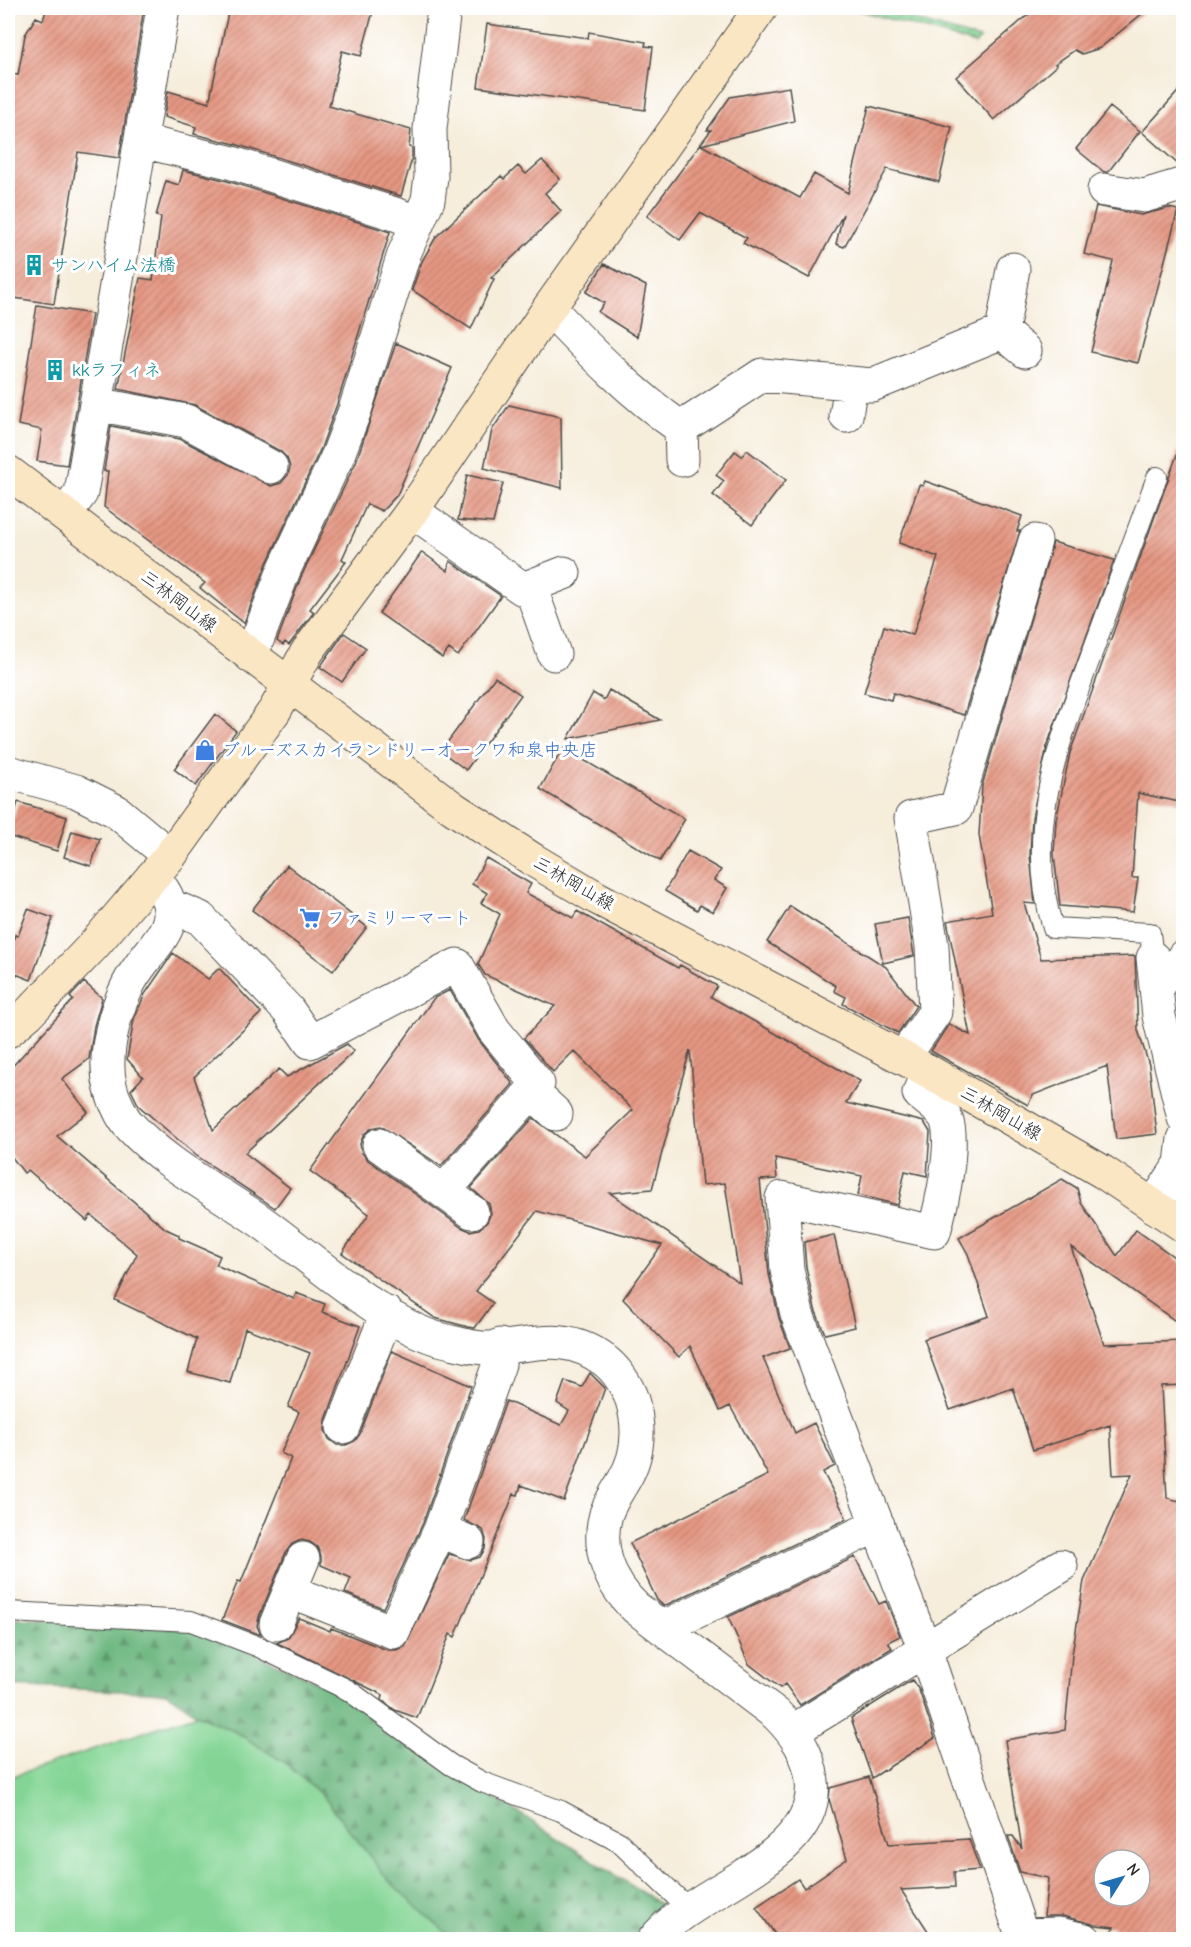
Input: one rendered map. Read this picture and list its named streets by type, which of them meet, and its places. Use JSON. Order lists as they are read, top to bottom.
{
  "streets": {
    "main road": ["三林岡山線"]
  },
  "places": {
    "building": ["サンハイム法橋", "kkラフィネ"],
    "shop": ["ブルーズスカイランドリーオークワ和泉中央店"],
    "supermarket": ["ファミリーマート"]
  },
  "north": "top right"
}
